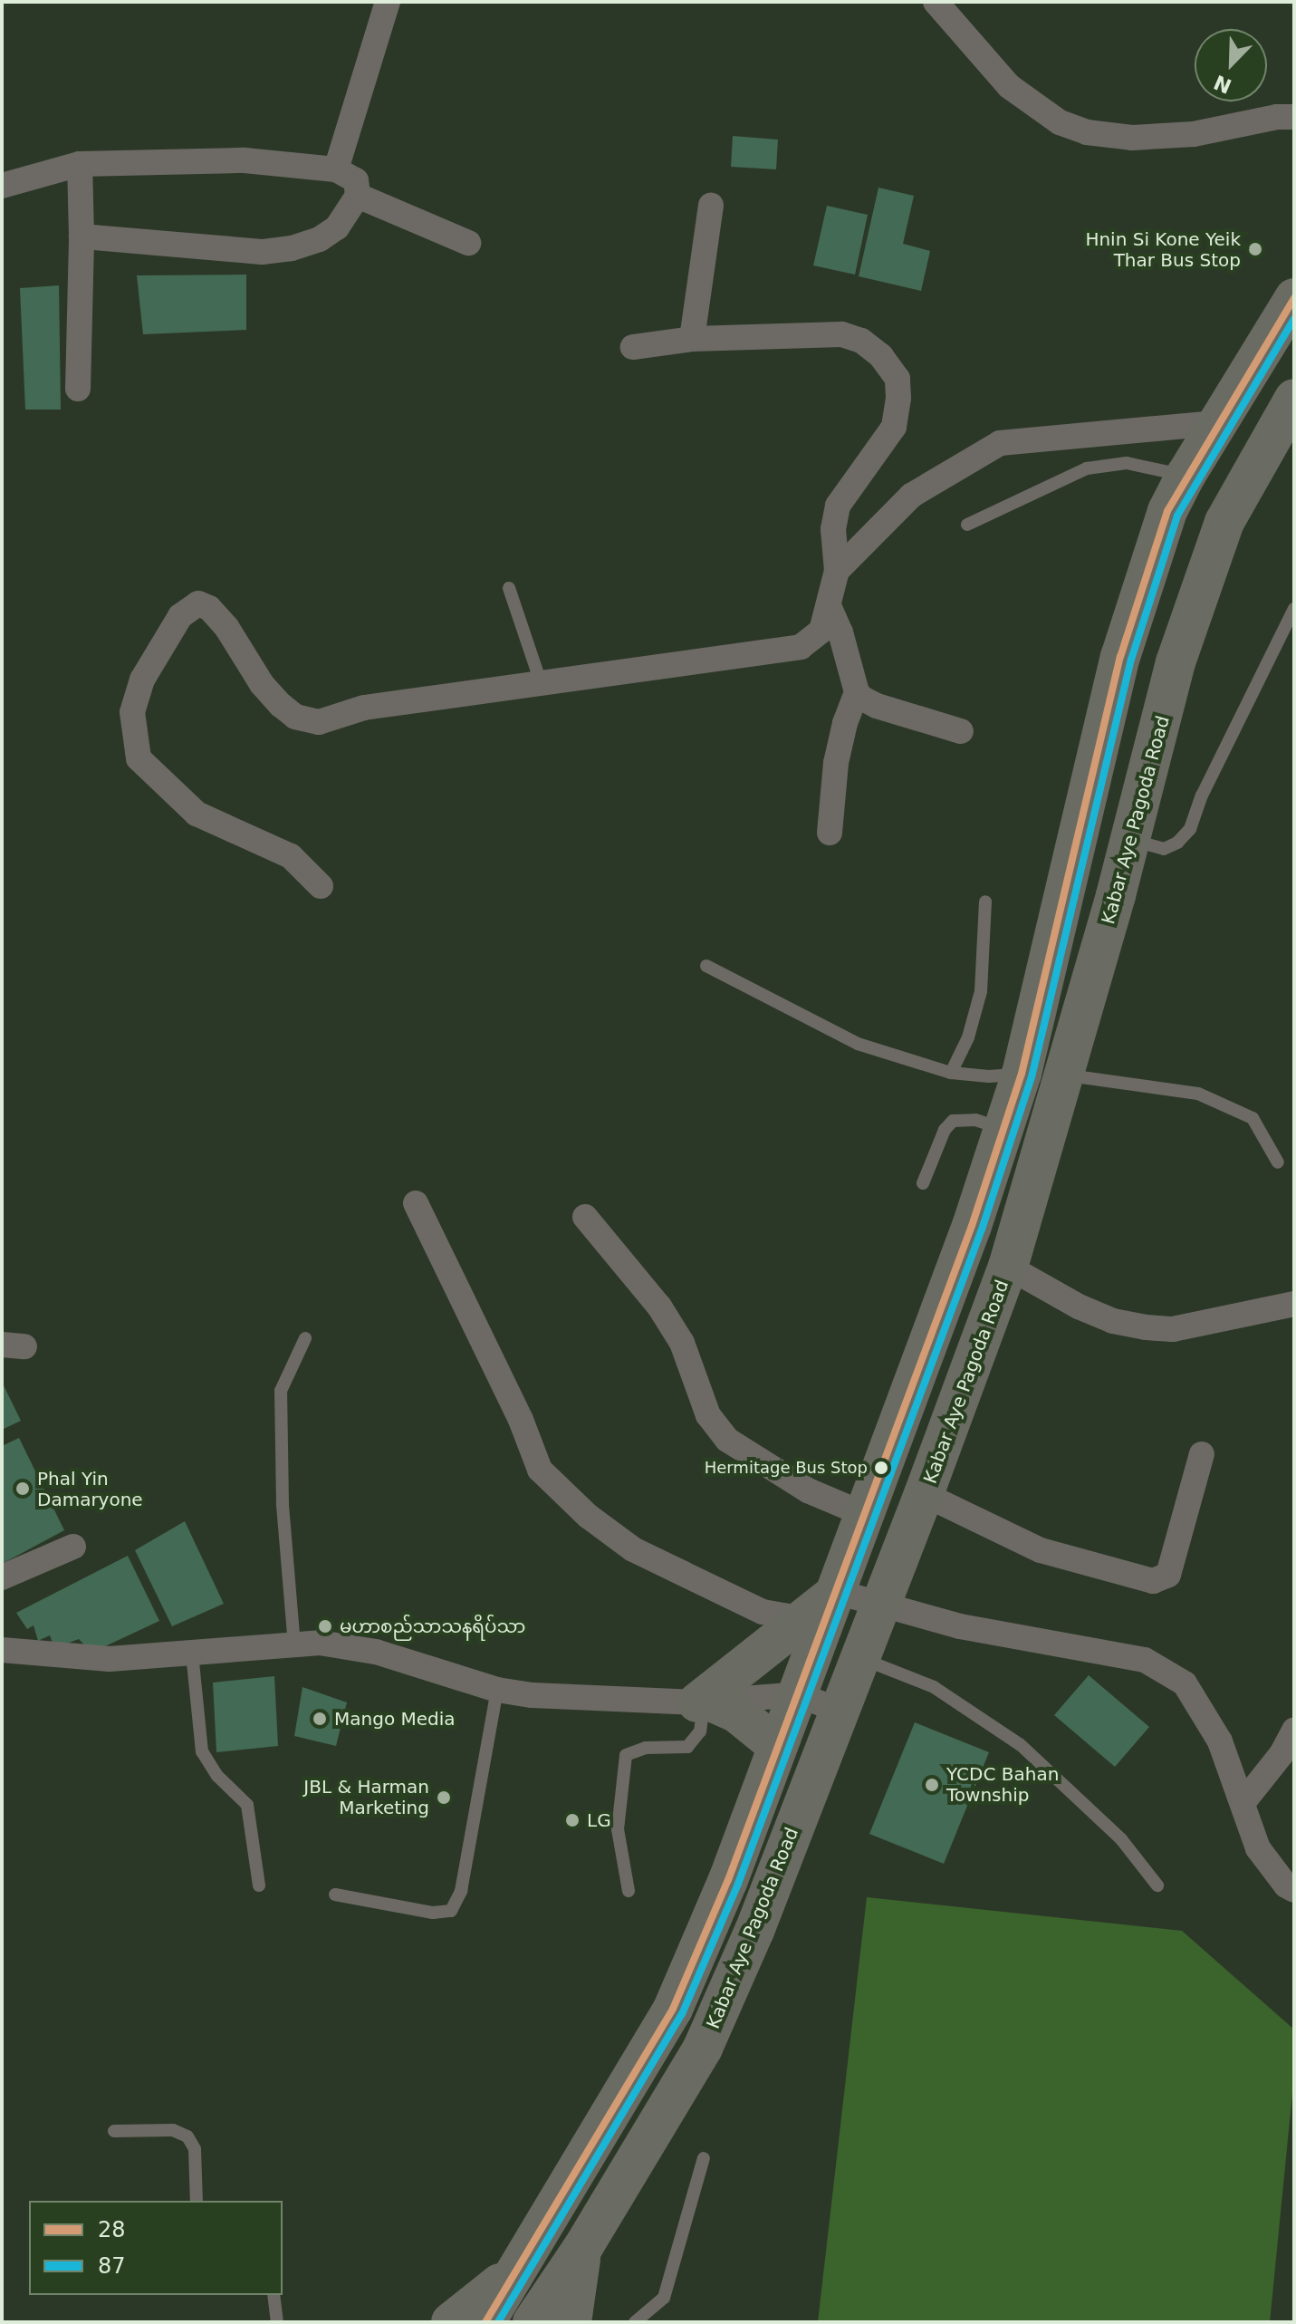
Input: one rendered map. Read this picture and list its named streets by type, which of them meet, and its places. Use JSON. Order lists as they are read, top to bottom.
{
  "streets": {
    "main road": ["Kabar Aye Pagoda Road"]
  },
  "places": [
    "Hnin Si Kone Yeik Thar Bus Stop",
    "Hermitage Bus Stop",
    "Phal Yin Damaryone",
    "မဟာစည်သာသနရိပ်သာ",
    "Mango Media",
    "YCDC Bahan Township",
    "JBL & Harman Marketing",
    "LG"
  ],
  "lines": ["transit line 28", "transit line 87"],
  "legend": ["28", "87"],
  "north": "bottom left"
}
